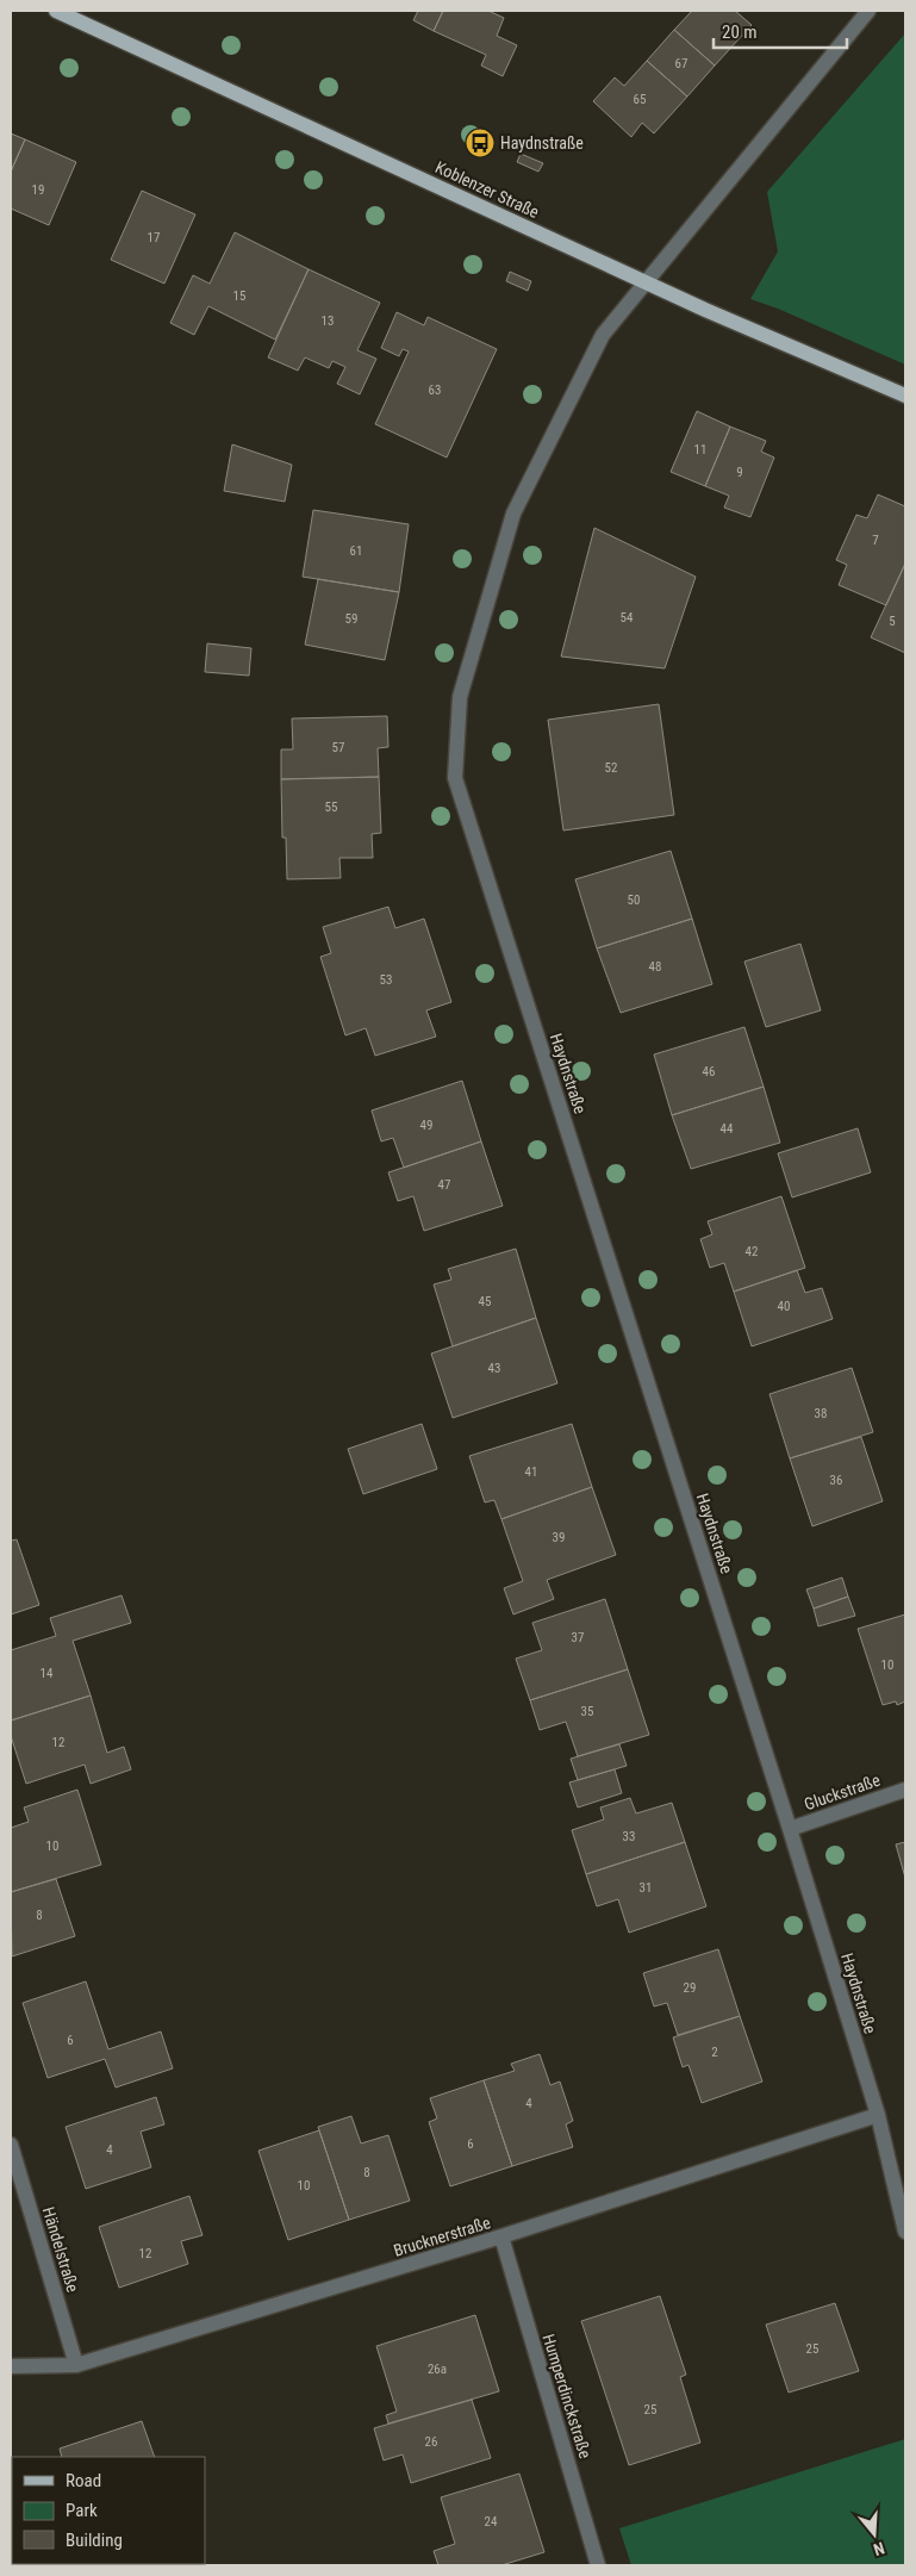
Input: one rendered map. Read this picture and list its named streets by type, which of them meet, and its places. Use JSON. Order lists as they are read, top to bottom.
{
  "streets": {
    "main road": ["Koblenzer Straße"],
    "street": [
      "Haydnstraße",
      "Gluckstraße",
      "Brucknerstraße",
      "Händelstraße",
      "Humperdinckstraße"
    ]
  },
  "crossings": [
    ["Koblenzer Straße", "Haydnstraße"],
    ["Haydnstraße", "Gluckstraße"],
    ["Haydnstraße", "Brucknerstraße"],
    ["Brucknerstraße", "Händelstraße"],
    ["Brucknerstraße", "Humperdinckstraße"]
  ],
  "places": {
    "bus stop": ["Haydnstraße"]
  },
  "house_numbers": [
    "67",
    "65",
    "19",
    "17",
    "15",
    "13",
    "63",
    "11",
    "9",
    "7",
    "61",
    "54",
    "59",
    "5",
    "57",
    "52",
    "55",
    "50",
    "48",
    "53",
    "46",
    "49",
    "44",
    "47",
    "42",
    "45",
    "40",
    "43",
    "38",
    "41",
    "36",
    "39",
    "37",
    "10",
    "14",
    "35",
    "12",
    "33",
    "10",
    "31",
    "8",
    "29",
    "6",
    "2",
    "4",
    "6",
    "4",
    "8",
    "10",
    "12",
    "25",
    "26a",
    "25",
    "26",
    "24"
  ],
  "legend": ["Road", "Park", "Building"],
  "scale_bar": "20 m",
  "north": "bottom"
}
